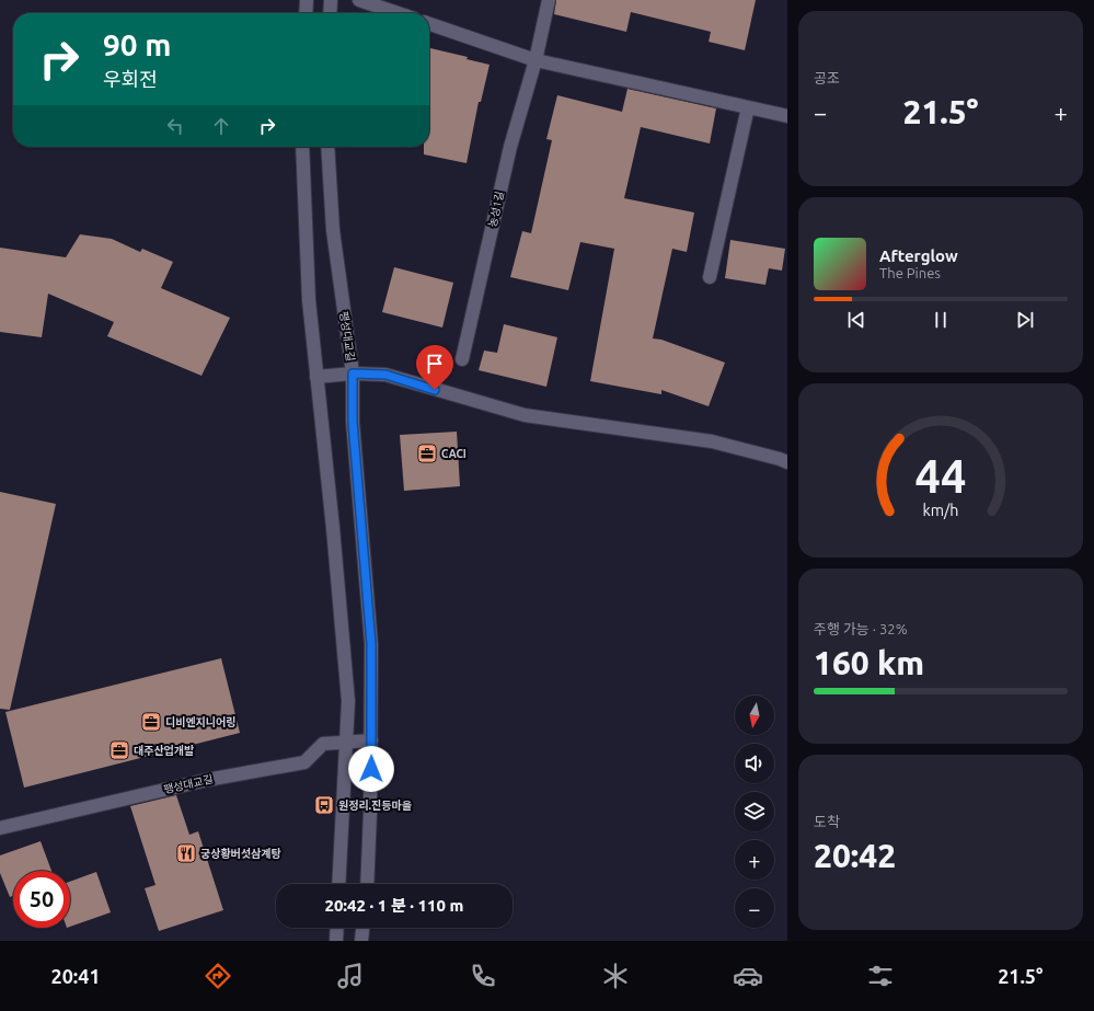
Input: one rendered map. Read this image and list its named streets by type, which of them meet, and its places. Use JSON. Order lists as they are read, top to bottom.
{
  "streets": {
    "street": ["농성1길", "팽성대교길"]
  },
  "places": {
    "office": ["CACI", "디비엔지니어링", "대주산업개발"],
    "bus stop": ["원정리.진등마을"],
    "restaurant": ["궁상황버섯삼계탕"]
  },
  "north": "bottom",
  "page": {
    "tile": [
      "공조",
      ["주행 가능 · 32%", "160 km"],
      ["도착", "20:42"]
    ],
    "turn": ["90 m", "우회전"],
    "heat": ["−", "21.5°", "+"],
    "song": ["Afterglow", "The Pines"],
    "map_buttons": ["+", "−"],
    "limit": "50",
    "trip": "20:42 · 1 분 · 110 m",
    "tabs": ["20:41", "21.5°"],
    "gauge": ["44", "km/h"]
  }
}
